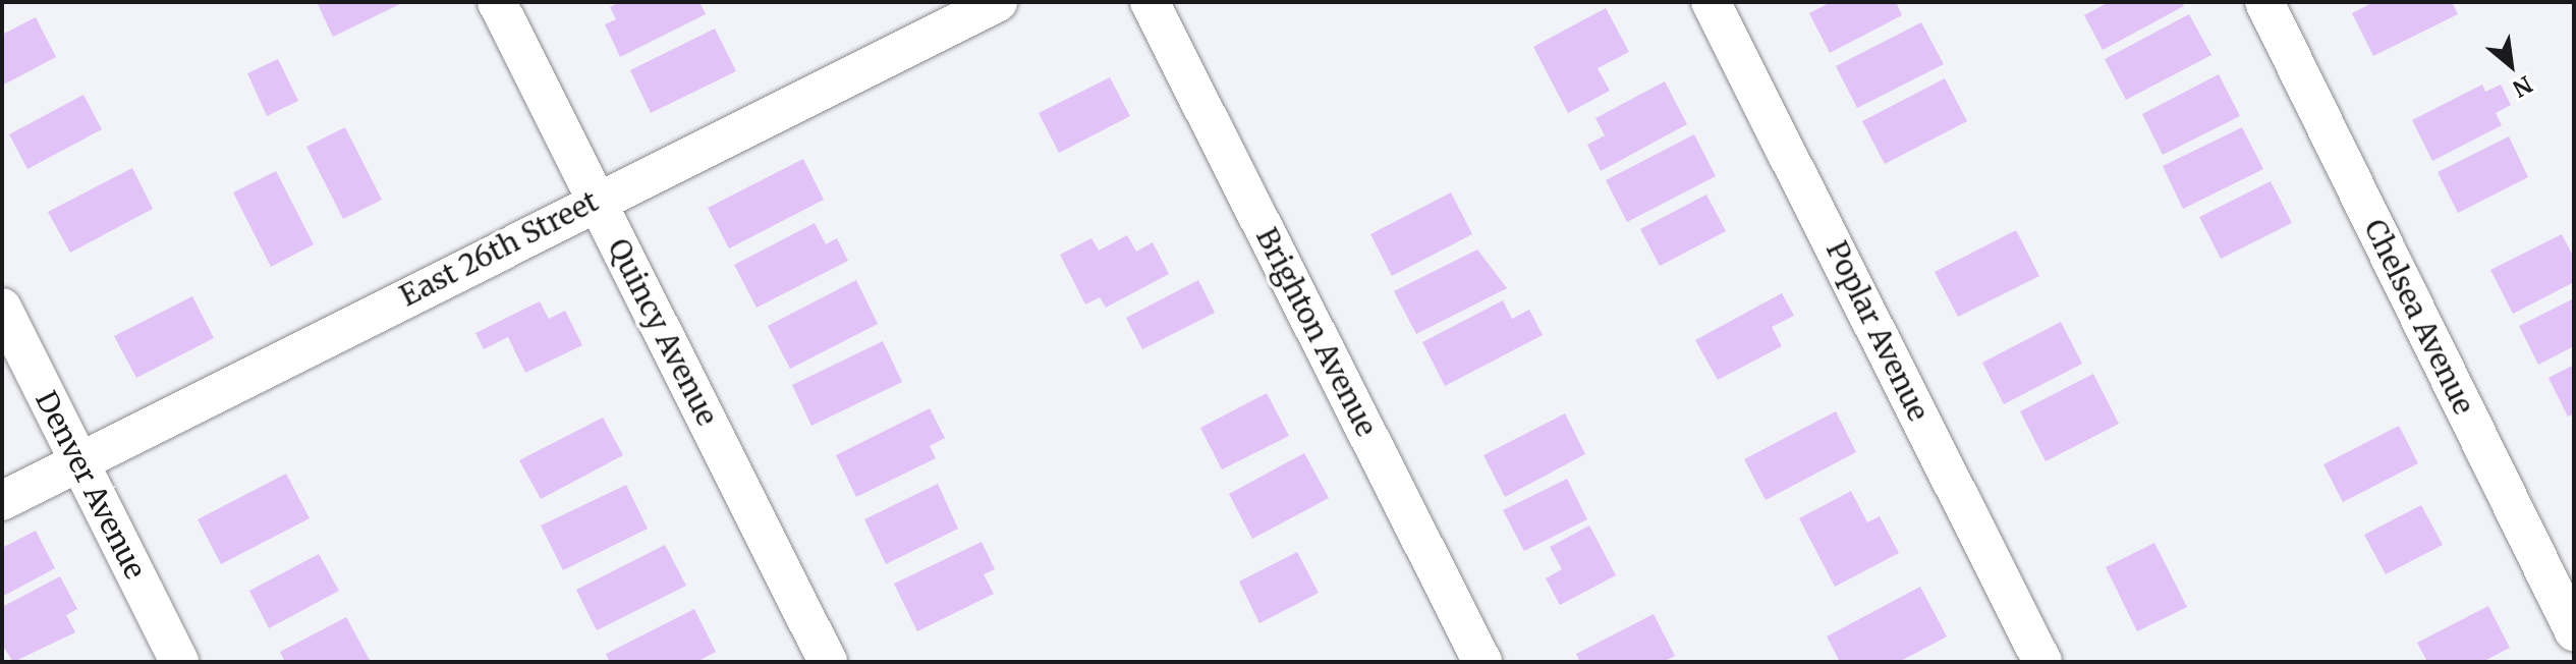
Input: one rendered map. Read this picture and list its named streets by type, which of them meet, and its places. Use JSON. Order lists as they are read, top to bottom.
{
  "streets": {
    "street": [
      "East 26th Street",
      "Chelsea Avenue",
      "Poplar Avenue",
      "Quincy Avenue",
      "Brighton Avenue",
      "Denver Avenue"
    ]
  },
  "crossings": [
    ["East 26th Street", "Quincy Avenue"],
    ["East 26th Street", "Denver Avenue"]
  ],
  "north": "bottom right"
}
